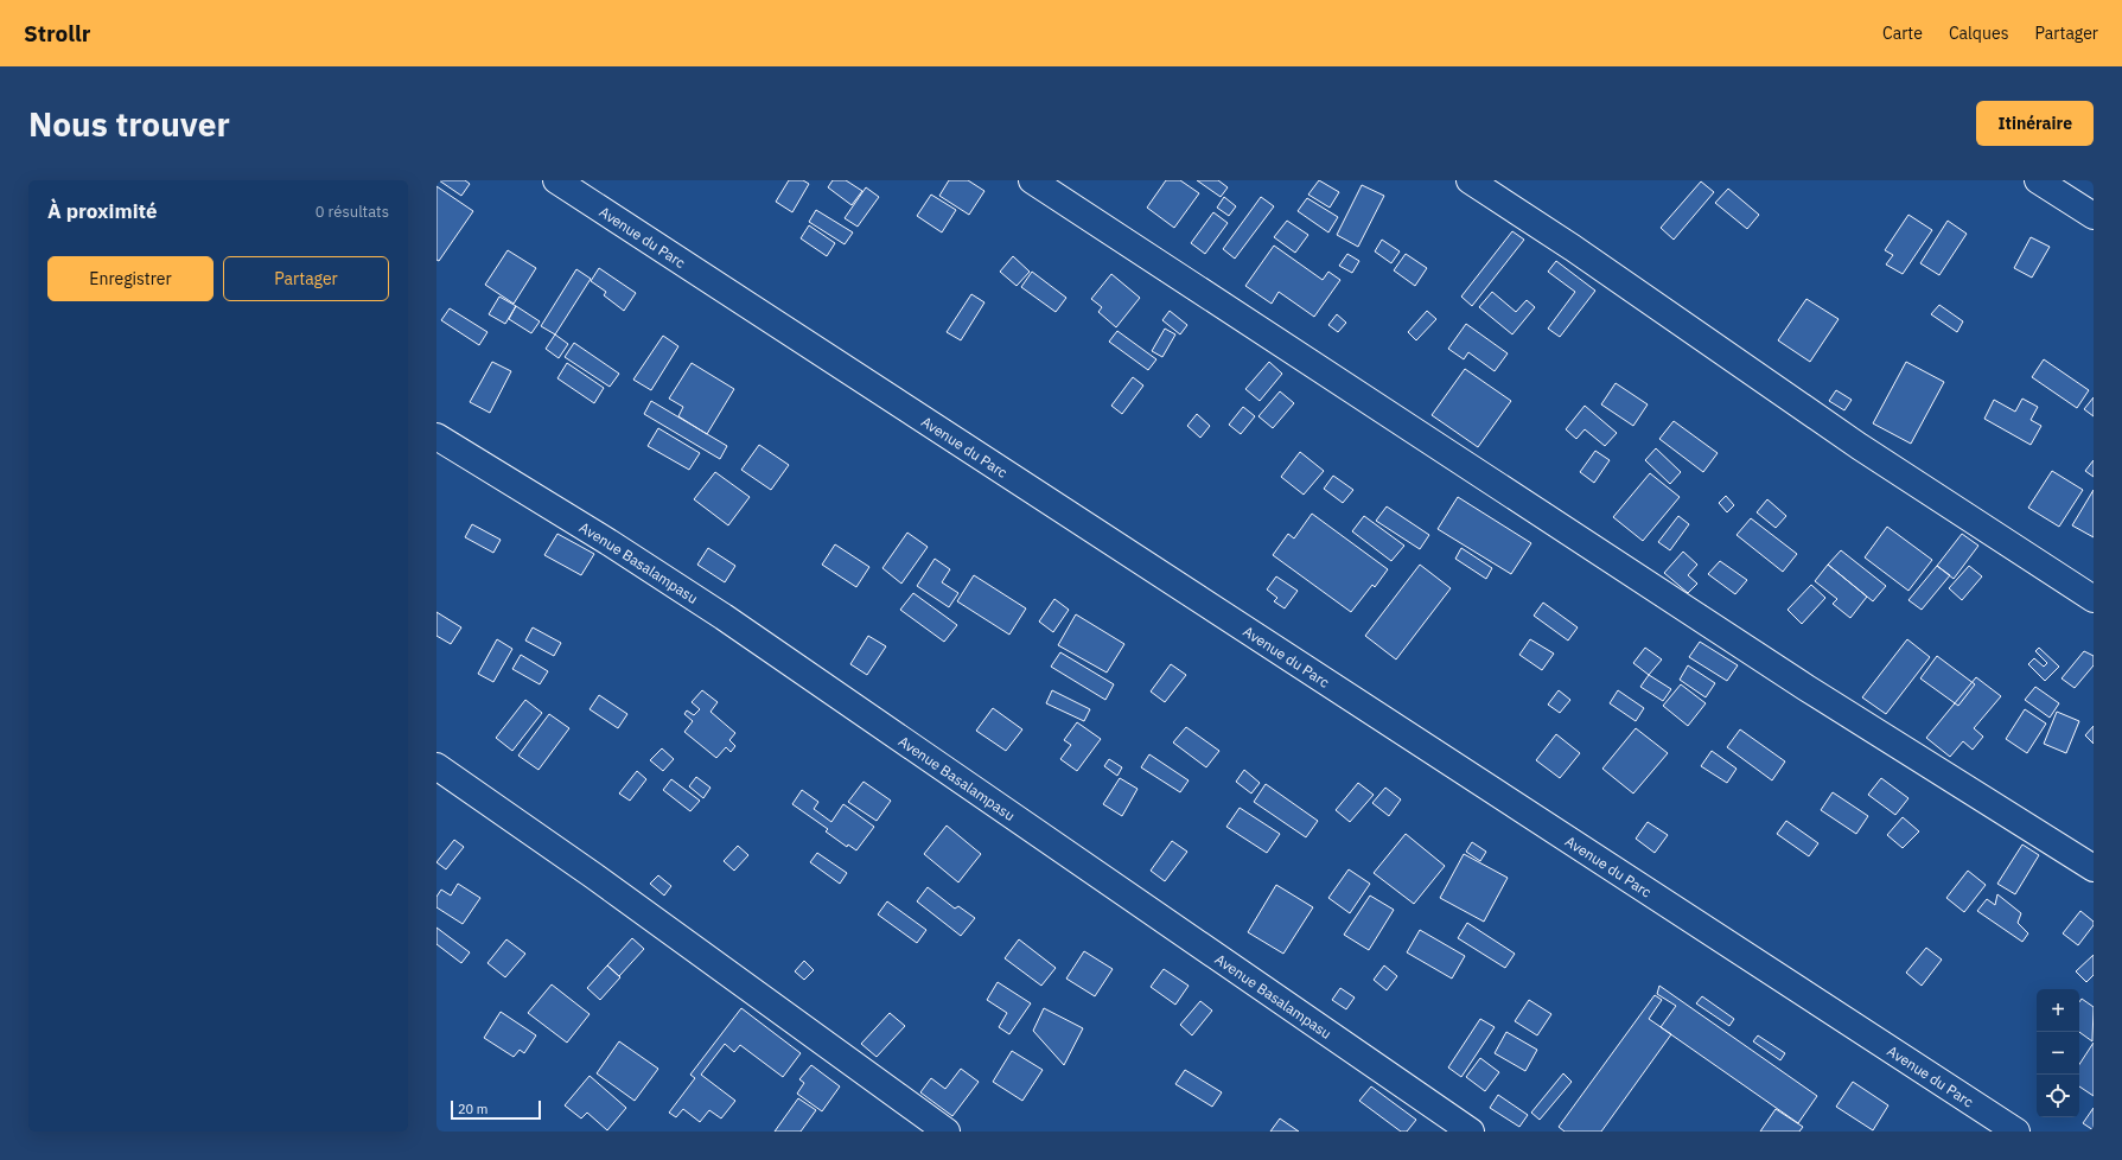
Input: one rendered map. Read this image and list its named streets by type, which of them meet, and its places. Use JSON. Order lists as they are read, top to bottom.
{
  "streets": {
    "street": ["Avenue du Parc", "Avenue Basalampasu"]
  },
  "scale_bar": "20 m",
  "page": {
    "header": "Strollr",
    "nav": ["Carte", "Calques", "Partager"],
    "buttons": [
      "Itinéraire",
      ["Enregistrer", "Partager"]
    ],
    "title": "Nous trouver",
    "heading": ["À proximité", "0 résultats"],
    "map_buttons": ["+", "−"],
    "scale": "20 m"
  }
}
